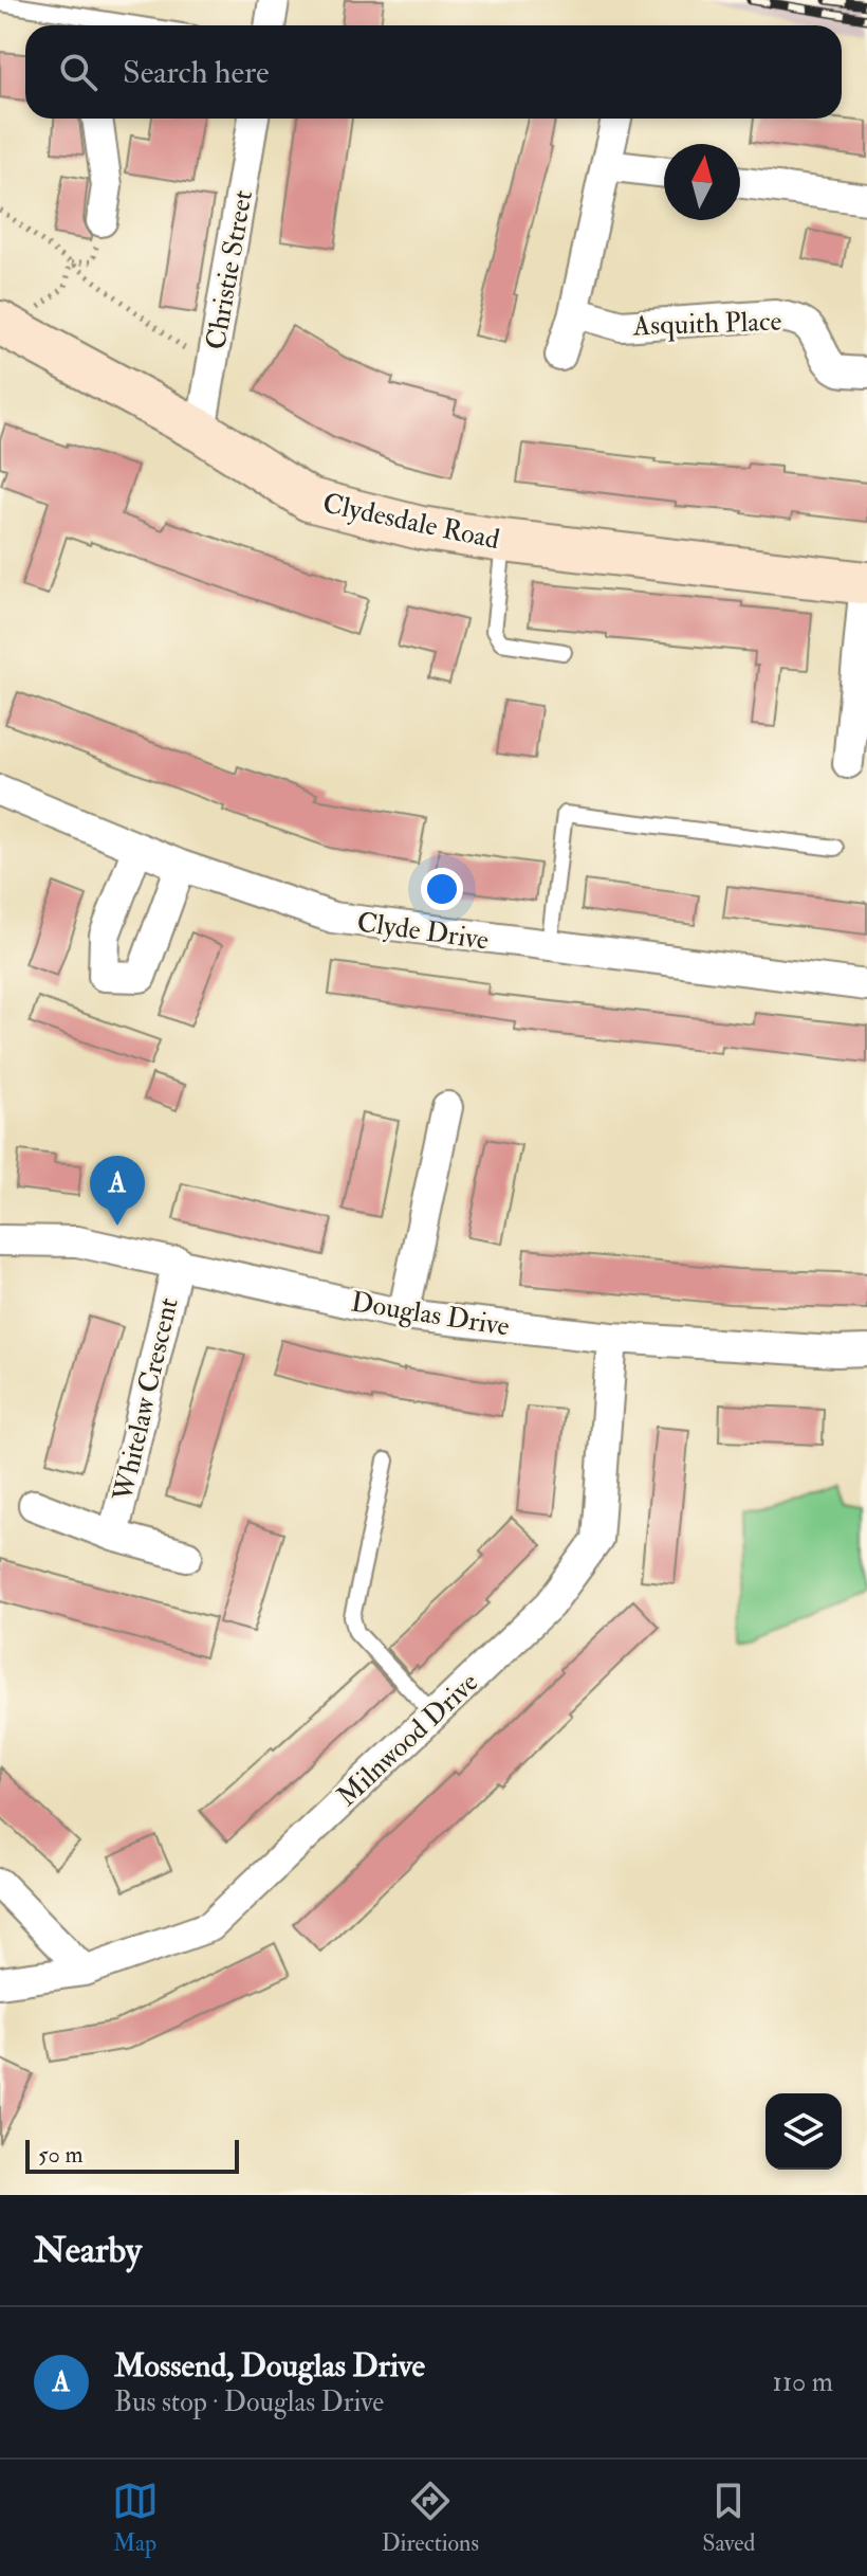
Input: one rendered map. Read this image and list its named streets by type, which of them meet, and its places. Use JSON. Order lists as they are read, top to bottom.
{
  "streets": {
    "main road": ["Clydesdale Road"],
    "street": [
      "Christie Street",
      "Asquith Place",
      "Clyde Drive",
      "Douglas Drive",
      "Whitelaw Crescent",
      "Milnwood Drive"
    ]
  },
  "crossings": [
    ["Christie Street", "Clydesdale Road"],
    ["Douglas Drive", "Whitelaw Crescent"],
    ["Douglas Drive", "Milnwood Drive"]
  ],
  "scale_bar": "50 m",
  "north": "top",
  "page": {
    "search": "Search here",
    "pins": "A",
    "scale": "50 m",
    "heading": "Nearby",
    "list": [
      {
        "mark": "A",
        "name": "Mossend, Douglas Drive",
        "note": "Bus stop · Douglas Drive",
        "value": "110 m"
      }
    ],
    "nav": ["Map", "Directions", "Saved"]
  }
}
